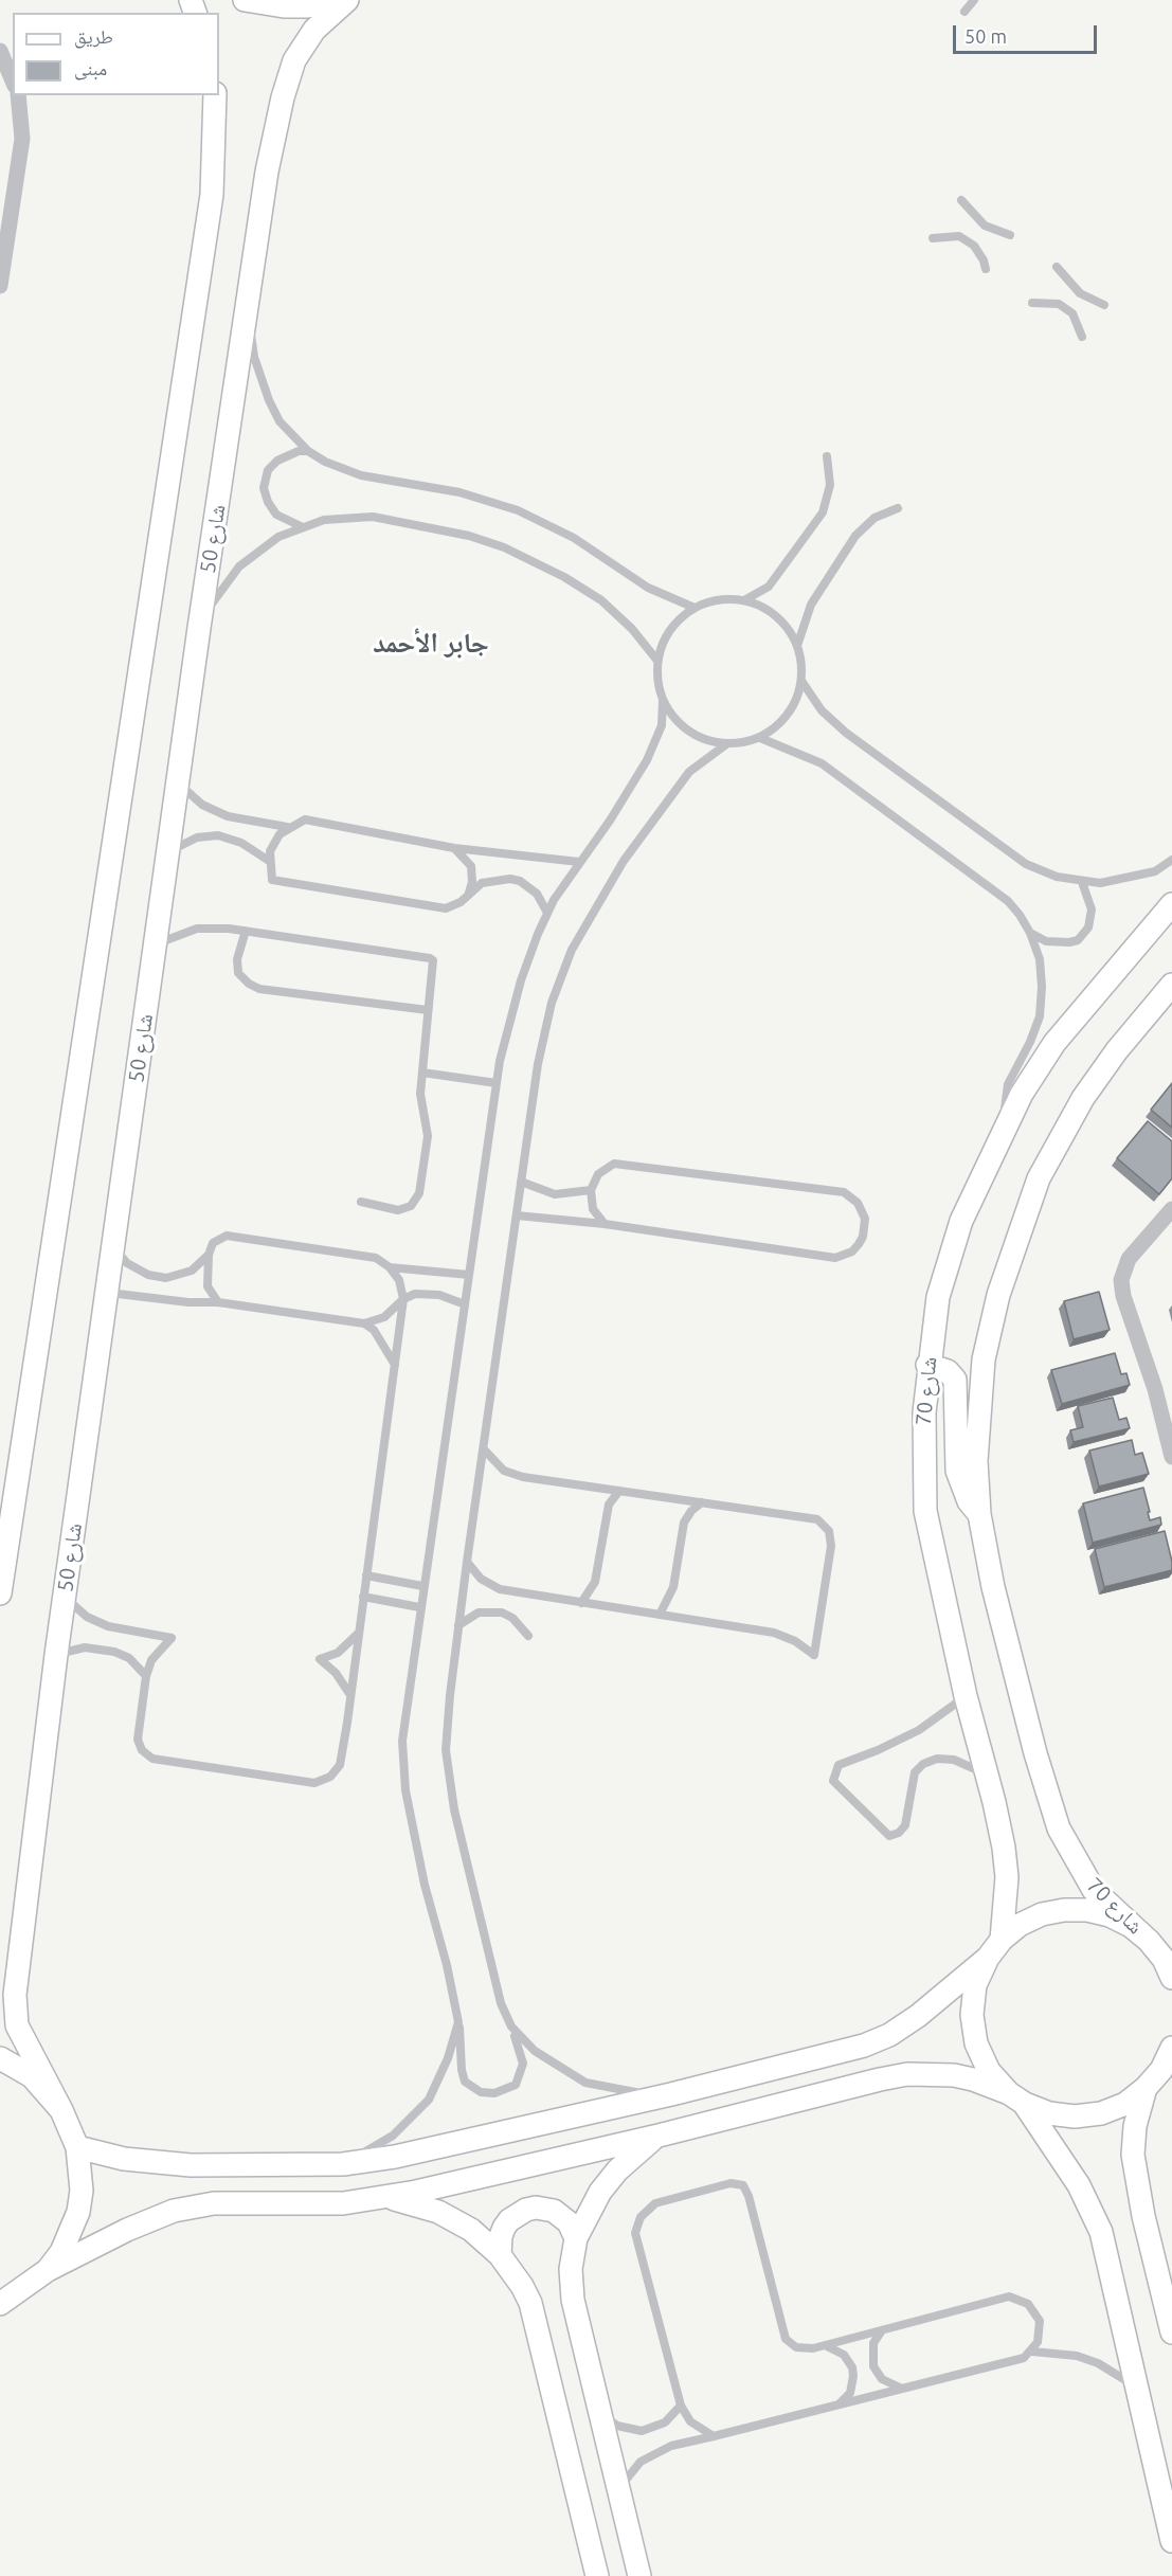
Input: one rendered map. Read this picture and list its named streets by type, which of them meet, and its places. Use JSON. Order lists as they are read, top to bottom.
{
  "streets": {
    "main road": ["شارع 50", "شارع 70"]
  },
  "districts": ["جابر الأحمد"],
  "legend": ["طريق", "مبنى"],
  "scale_bar": "50 m"
}
